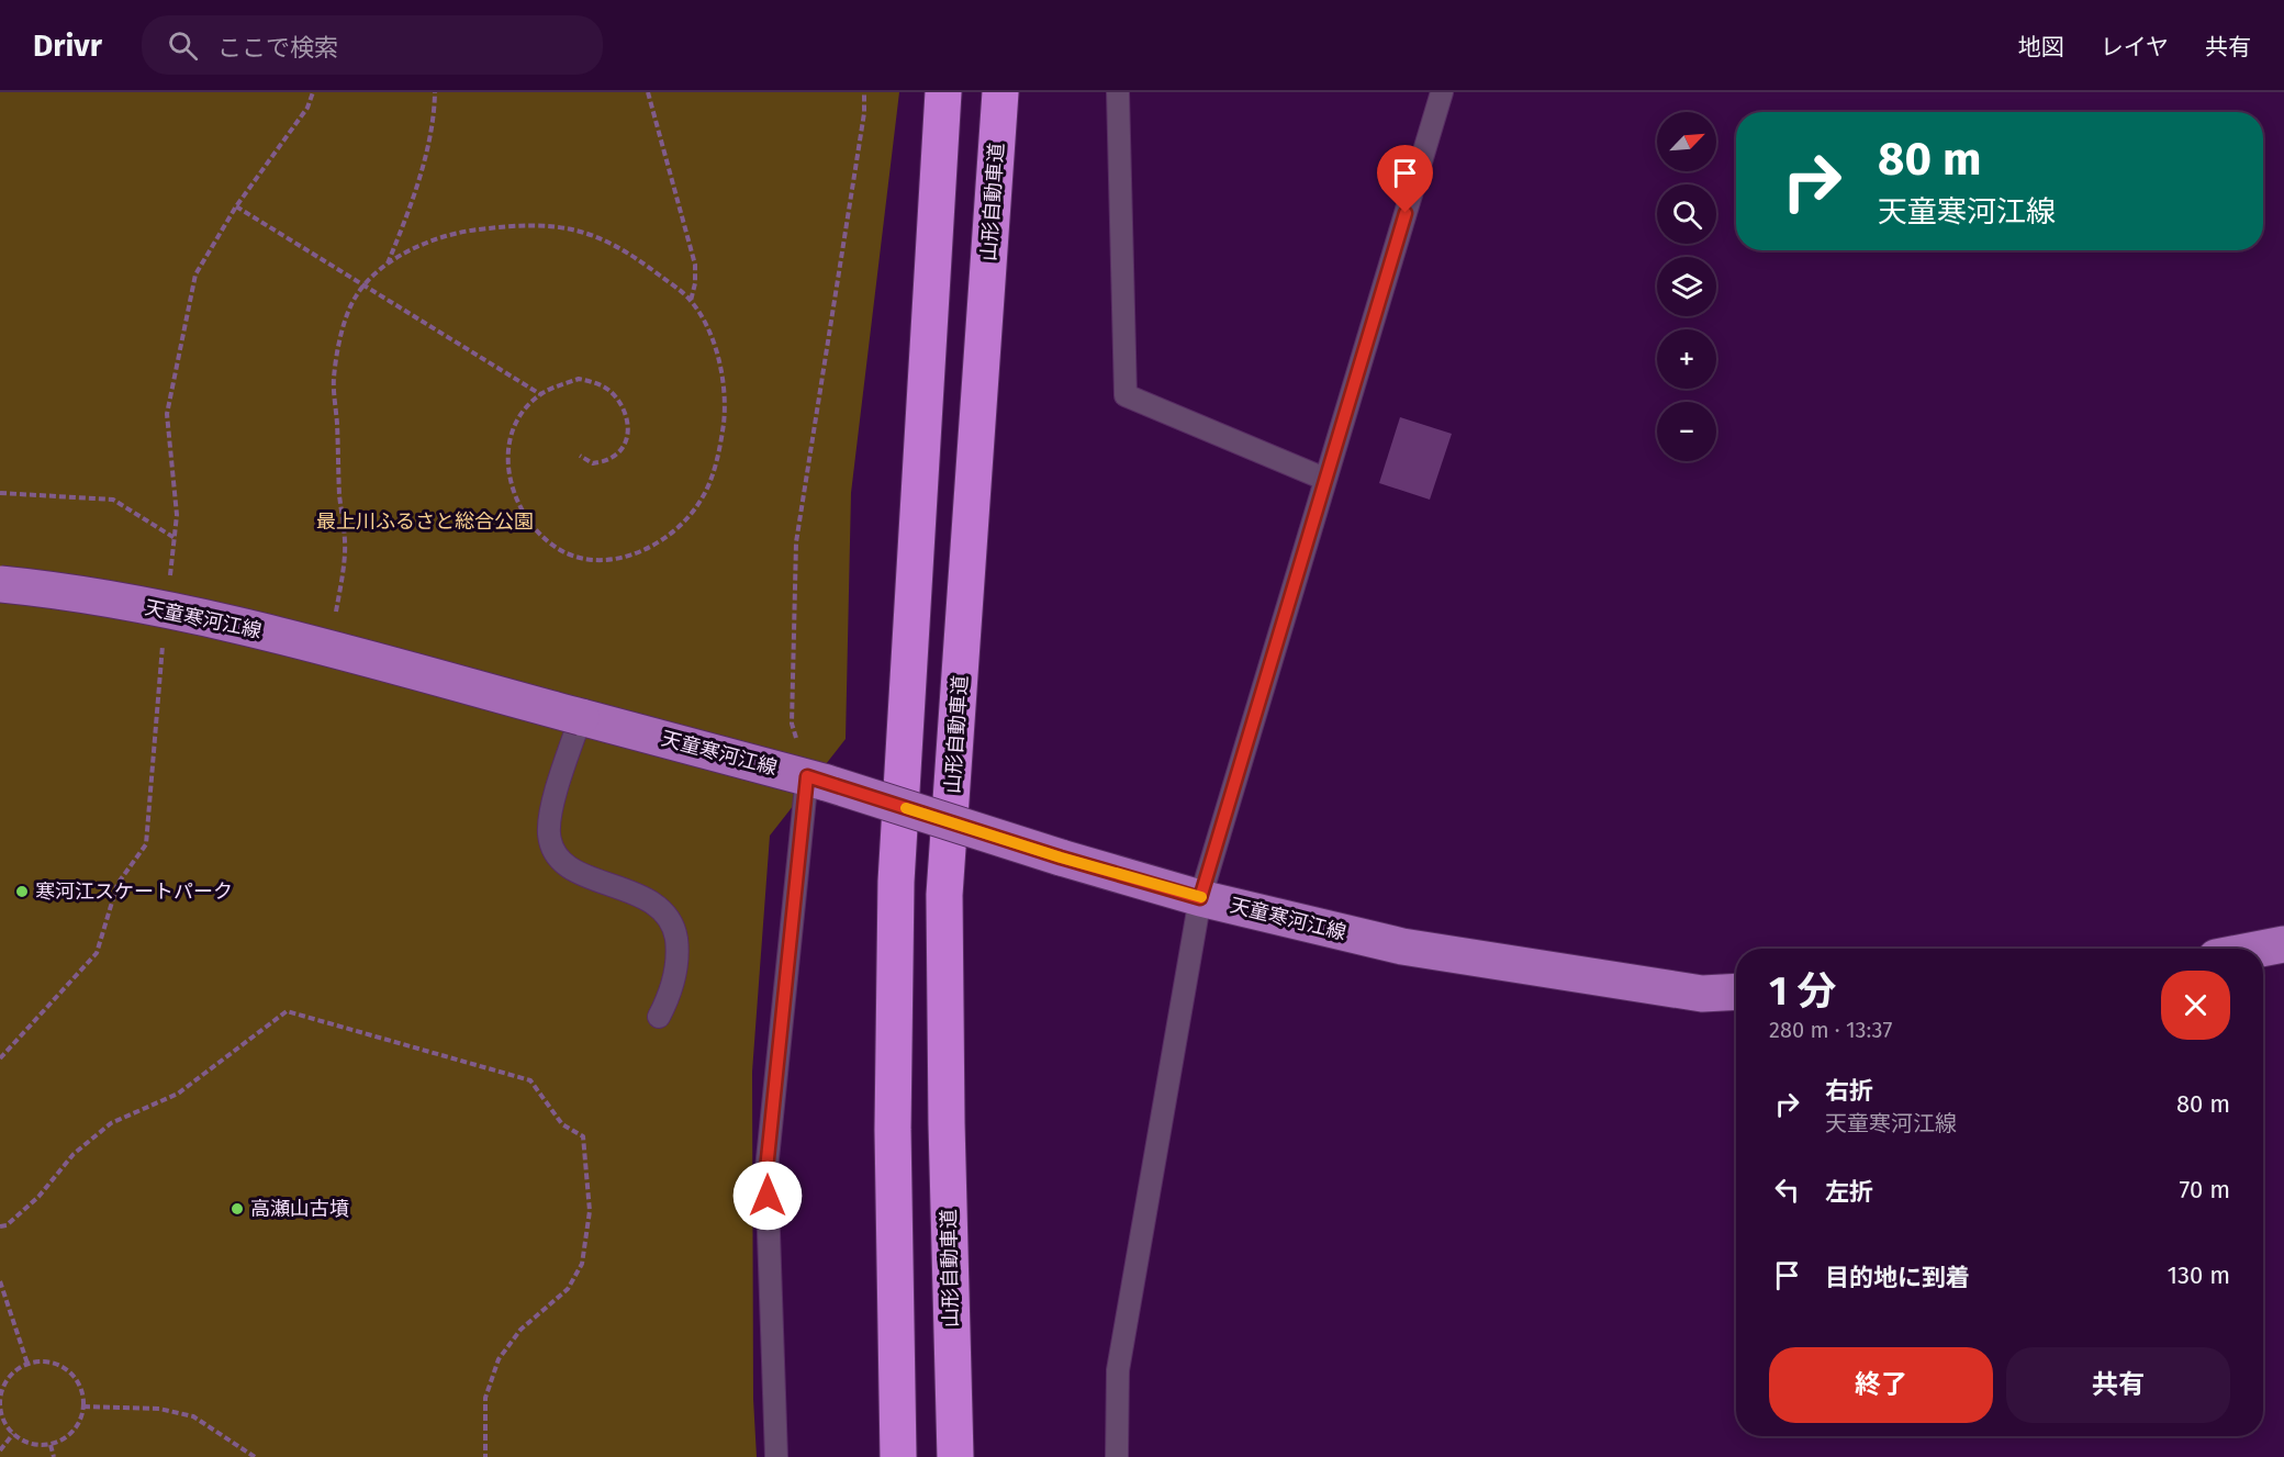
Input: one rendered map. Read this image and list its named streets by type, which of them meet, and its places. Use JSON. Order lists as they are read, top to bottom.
{
  "streets": {
    "highway": ["山形自動車道"],
    "main road": ["天童寒河江線"]
  },
  "parks": ["最上川ふるさと総合公園"],
  "places": ["寒河江スケートパーク", "高瀬山古墳"],
  "north": "top right",
  "page": {
    "header": "Drivr",
    "search": "ここで検索",
    "nav": ["地図", "レイヤ", "共有"],
    "map_buttons": ["+", "−"],
    "turn": ["80 m", "天童寒河江線"],
    "heading": ["1 分", "280 m · 13:37"],
    "list": [
      {
        "name": "右折",
        "note": "天童寒河江線",
        "value": "80 m"
      },
      {
        "name": "左折",
        "value": "70 m"
      },
      {
        "name": "目的地に到着",
        "value": "130 m"
      }
    ],
    "buttons": ["終了", "共有"]
  }
}
